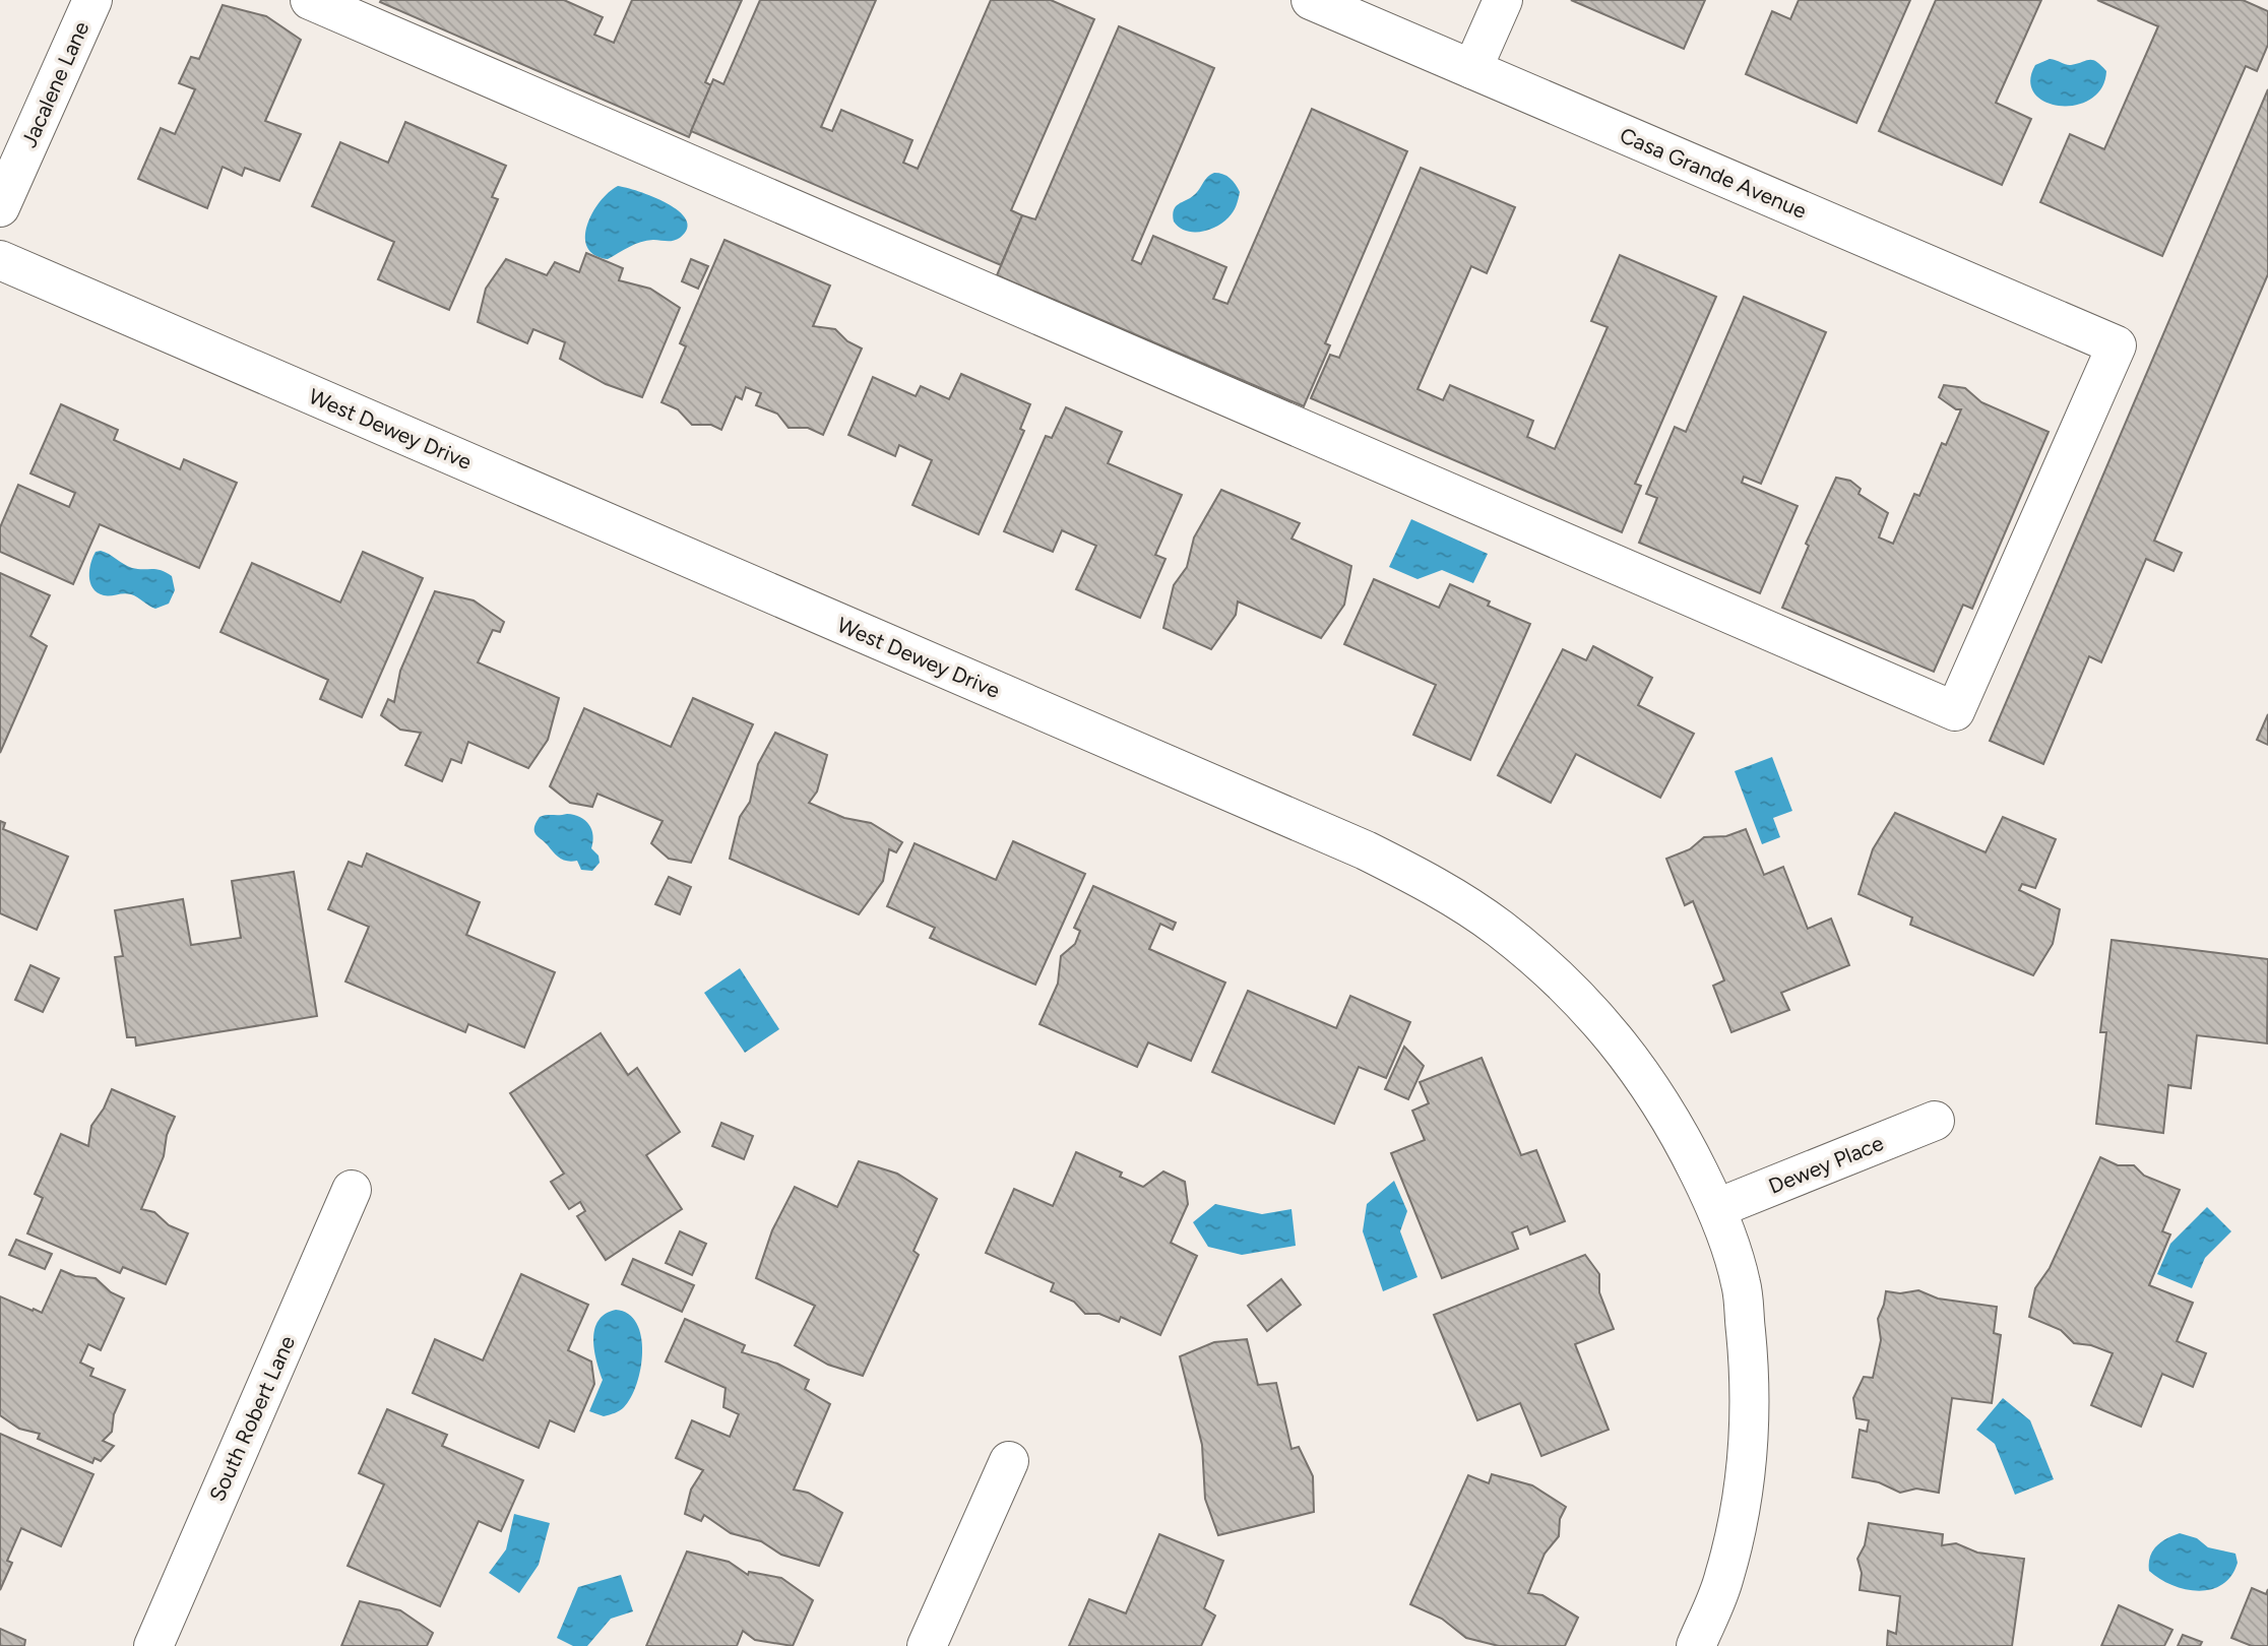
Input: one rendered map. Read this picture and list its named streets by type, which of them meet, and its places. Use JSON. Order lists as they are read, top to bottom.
{
  "streets": {
    "street": [
      "Jacalene Lane",
      "Casa Grande Avenue",
      "West Dewey Drive",
      "Dewey Place",
      "South Robert Lane"
    ]
  },
  "crossings": [
    ["West Dewey Drive", "Dewey Place"]
  ]
}
